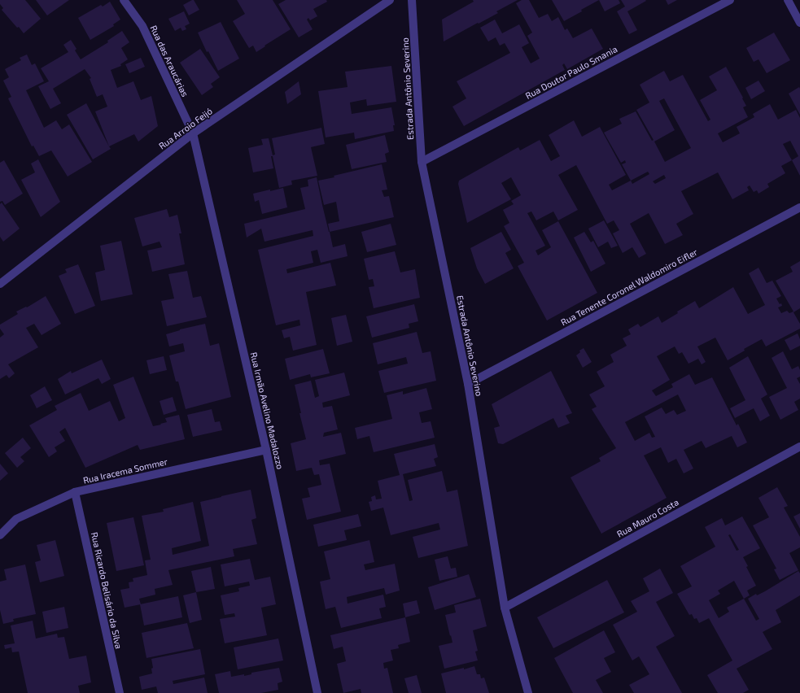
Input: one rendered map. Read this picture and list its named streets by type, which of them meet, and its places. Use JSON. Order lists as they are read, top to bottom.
{
  "streets": {
    "street": [
      "Rua das Araucárias",
      "Rua Doutor Paulo Smania",
      "Estrada Antônio Severino",
      "Rua Arroio Feijó",
      "Rua Tenente Coronel Waldomiro Eifler",
      "Rua Irmão Avelino Madalozzo",
      "Rua Iracema Sommer",
      "Rua Mauro Costa",
      "Rua Ricardo Belisário da Silva"
    ]
  },
  "crossings": [
    ["Rua das Araucárias", "Rua Arroio Feijó"],
    ["Rua das Araucárias", "Rua Irmão Avelino Madalozzo"],
    ["Rua Doutor Paulo Smania", "Estrada Antônio Severino"],
    ["Estrada Antônio Severino", "Rua Tenente Coronel Waldomiro Eifler"],
    ["Estrada Antônio Severino", "Rua Mauro Costa"],
    ["Rua Arroio Feijó", "Rua Irmão Avelino Madalozzo"],
    ["Rua Irmão Avelino Madalozzo", "Rua Iracema Sommer"],
    ["Rua Iracema Sommer", "Rua Ricardo Belisário da Silva"]
  ]
}
